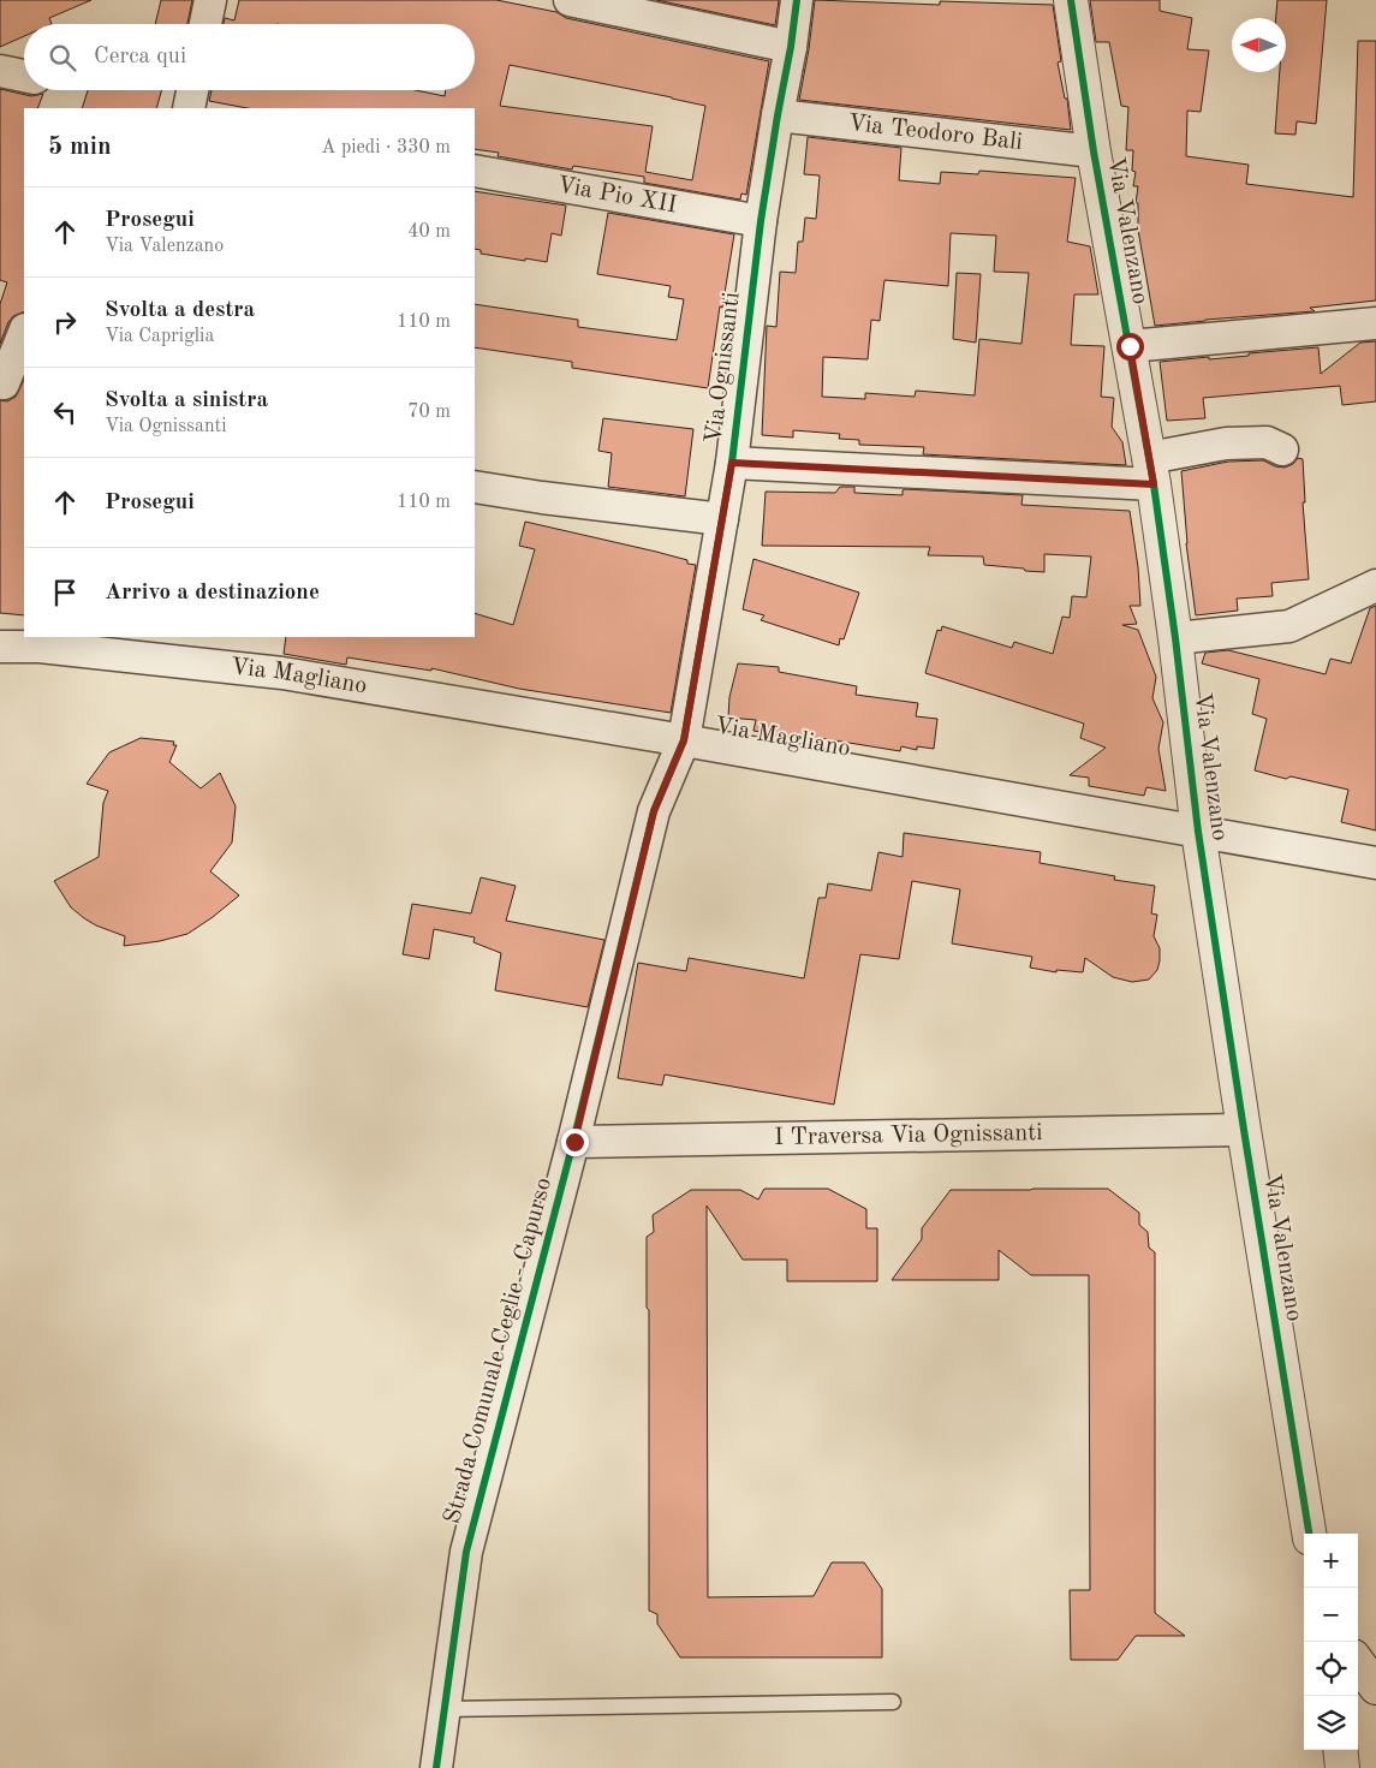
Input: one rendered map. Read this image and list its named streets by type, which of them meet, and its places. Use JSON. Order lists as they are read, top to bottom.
{
  "streets": {
    "street": [
      "Via Teodoro Bali",
      "Via Pio XII",
      "Via Valenzano",
      "Via Ognissanti",
      "Via Magliano",
      "I Traversa Via Ognissanti",
      "Strada Comunale Ceglie - Capurso"
    ]
  },
  "crossings": [
    ["Via Teodoro Bali", "Via Valenzano"],
    ["Via Teodoro Bali", "Via Ognissanti"],
    ["Via Pio XII", "Via Ognissanti"],
    ["Via Valenzano", "Via Magliano"],
    ["Via Valenzano", "I Traversa Via Ognissanti"],
    ["Via Ognissanti", "Via Magliano"],
    ["Via Ognissanti", "Strada Comunale Ceglie - Capurso"],
    ["Via Magliano", "Strada Comunale Ceglie - Capurso"],
    ["I Traversa Via Ognissanti", "Strada Comunale Ceglie - Capurso"]
  ],
  "north": "left",
  "page": {
    "search": "Cerca qui",
    "heading": ["5 min", "A piedi · 330 m"],
    "list": [
      ["Prosegui", "Via Valenzano", "40 m"],
      ["Svolta a destra", "Via Capriglia", "110 m"],
      ["Svolta a sinistra", "Via Ognissanti", "70 m"],
      ["Prosegui", "110 m"],
      "Arrivo a destinazione"
    ],
    "map_buttons": ["+", "−"]
  }
}
